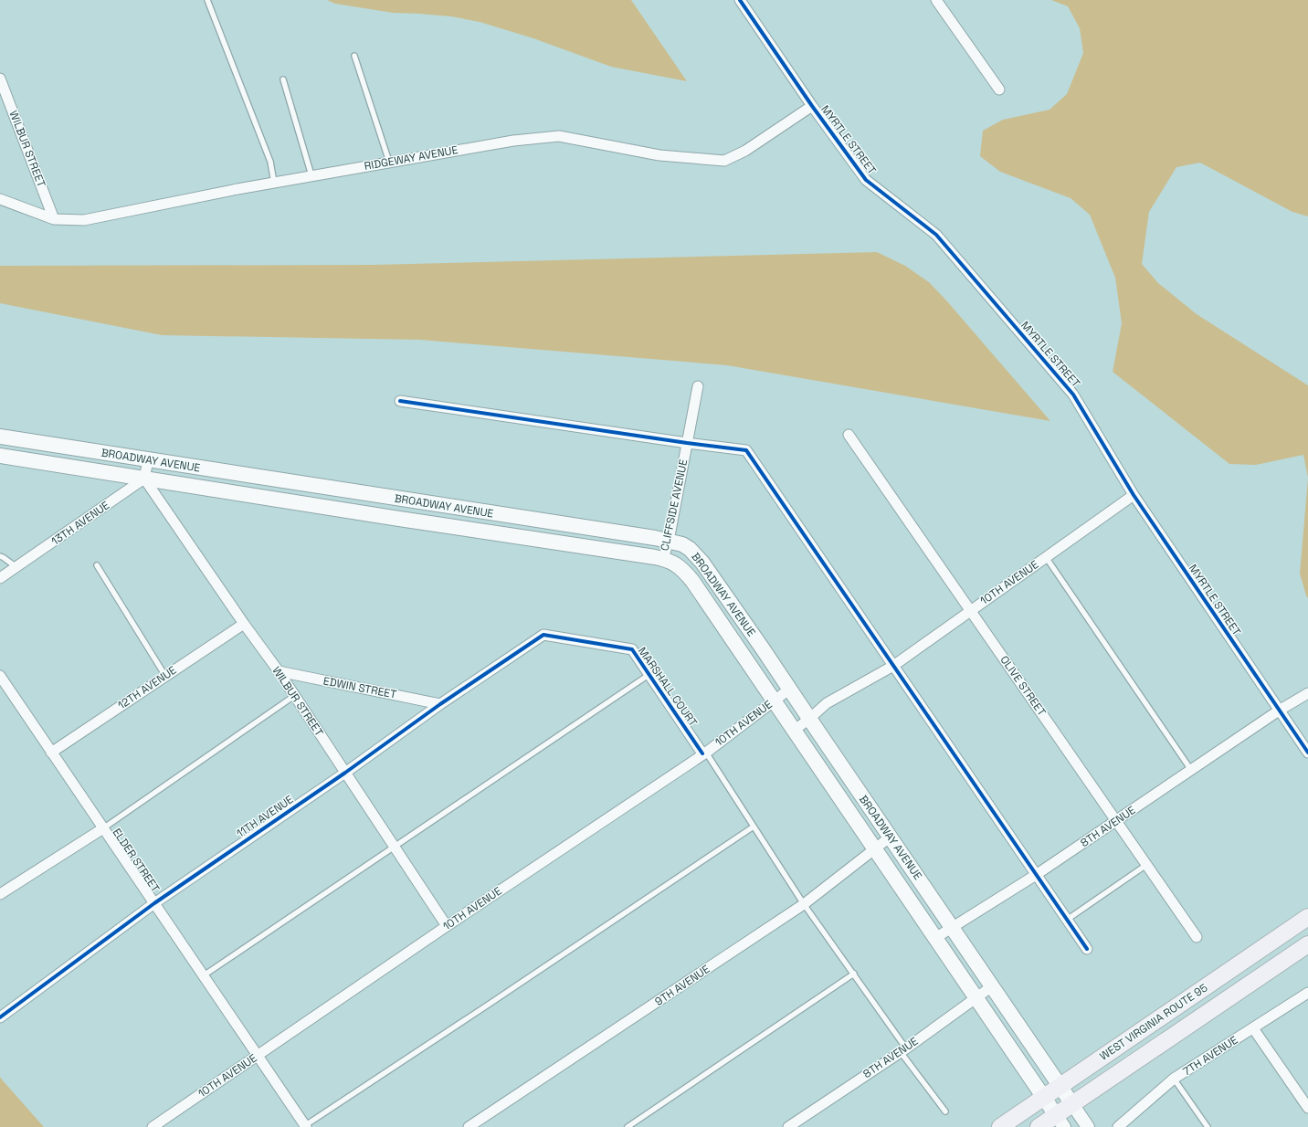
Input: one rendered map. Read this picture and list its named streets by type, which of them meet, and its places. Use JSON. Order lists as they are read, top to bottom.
{
  "streets": {
    "main road": ["BROADWAY AVENUE", "WEST VIRGINIA ROUTE 95"],
    "street": [
      "MYRTLE STREET",
      "WILBUR STREET",
      "RIDGEWAY AVENUE",
      "CLIFFSIDE AVENUE",
      "13TH AVENUE",
      "10TH AVENUE",
      "OLIVE STREET",
      "MARSHALL COURT",
      "12TH AVENUE",
      "EDWIN STREET",
      "11TH AVENUE",
      "8TH AVENUE",
      "ELDER STREET",
      "9TH AVENUE",
      "7TH AVENUE"
    ]
  },
  "crossings": [
    ["MYRTLE STREET", "RIDGEWAY AVENUE"],
    ["MYRTLE STREET", "10TH AVENUE"],
    ["MYRTLE STREET", "8TH AVENUE"],
    ["WILBUR STREET", "RIDGEWAY AVENUE"],
    ["WILBUR STREET", "BROADWAY AVENUE"],
    ["WILBUR STREET", "13TH AVENUE"],
    ["WILBUR STREET", "10TH AVENUE"],
    ["WILBUR STREET", "12TH AVENUE"],
    ["WILBUR STREET", "EDWIN STREET"],
    ["WILBUR STREET", "11TH AVENUE"],
    ["BROADWAY AVENUE", "CLIFFSIDE AVENUE"],
    ["BROADWAY AVENUE", "13TH AVENUE"],
    ["BROADWAY AVENUE", "10TH AVENUE"],
    ["BROADWAY AVENUE", "8TH AVENUE"],
    ["BROADWAY AVENUE", "9TH AVENUE"],
    ["BROADWAY AVENUE", "WEST VIRGINIA ROUTE 95"],
    ["10TH AVENUE", "OLIVE STREET"],
    ["10TH AVENUE", "MARSHALL COURT"],
    ["10TH AVENUE", "ELDER STREET"],
    ["OLIVE STREET", "8TH AVENUE"],
    ["MARSHALL COURT", "11TH AVENUE"],
    ["12TH AVENUE", "ELDER STREET"],
    ["EDWIN STREET", "11TH AVENUE"],
    ["11TH AVENUE", "ELDER STREET"]
  ]
}
